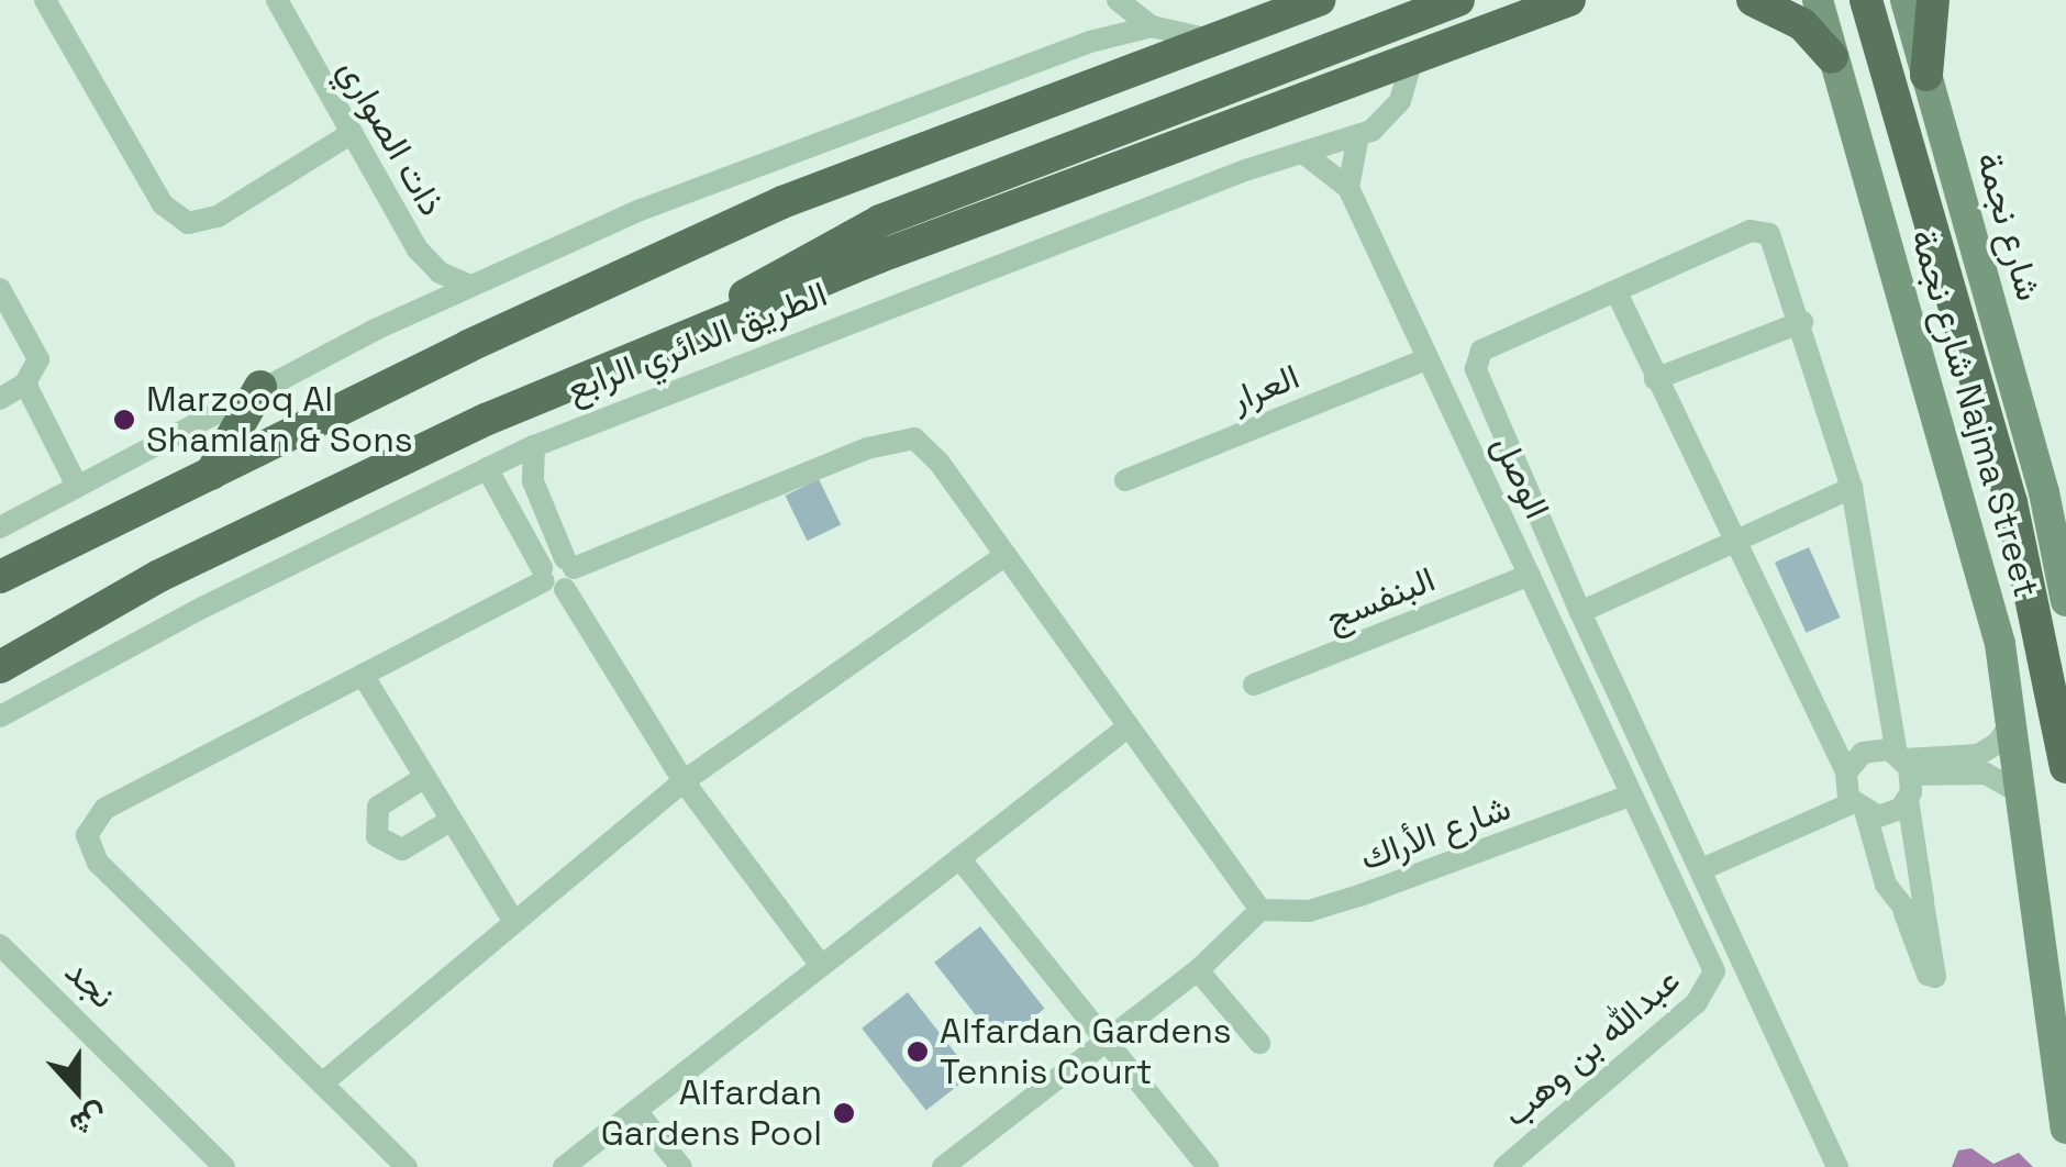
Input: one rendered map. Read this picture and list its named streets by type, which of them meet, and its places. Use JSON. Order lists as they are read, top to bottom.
{
  "streets": {
    "main road": ["شارع نجمة", "الطريق الدائري الرابع", "شارع نجمة Najma Street"],
    "street": [
      "ذات الصواري",
      "العرار",
      "الوصل",
      "البنفسج",
      "شارع الأراك",
      "نجد",
      "عبدالله بن وهب"
    ]
  },
  "crossings": [
    ["الطريق الدائري الرابع", "الوصل"],
    ["العرار", "الوصل"],
    ["الوصل", "البنفسج"],
    ["الوصل", "شارع الأراك"],
    ["الوصل", "عبدالله بن وهب"],
    ["شارع الأراك", "عبدالله بن وهب"]
  ],
  "places": ["Marzooq Al Shamlan & Sons", "Alfardan Gardens Tennis Court", "Alfardan Gardens Pool"],
  "north": "bottom"
}
